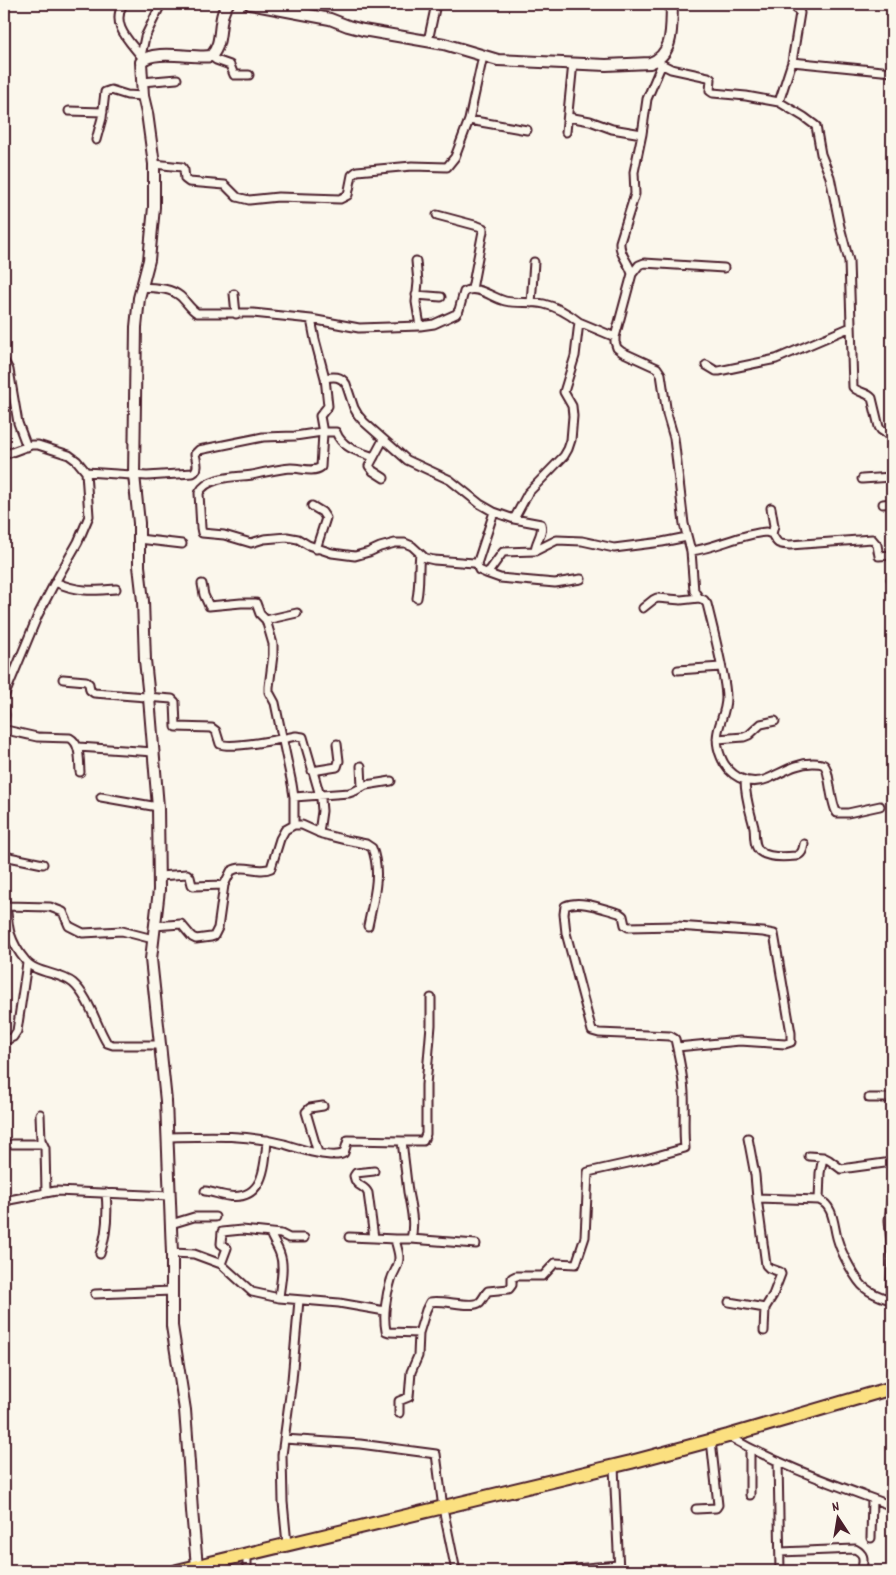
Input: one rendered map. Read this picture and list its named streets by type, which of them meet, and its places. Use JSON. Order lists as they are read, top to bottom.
{
  "north": "top"
}
